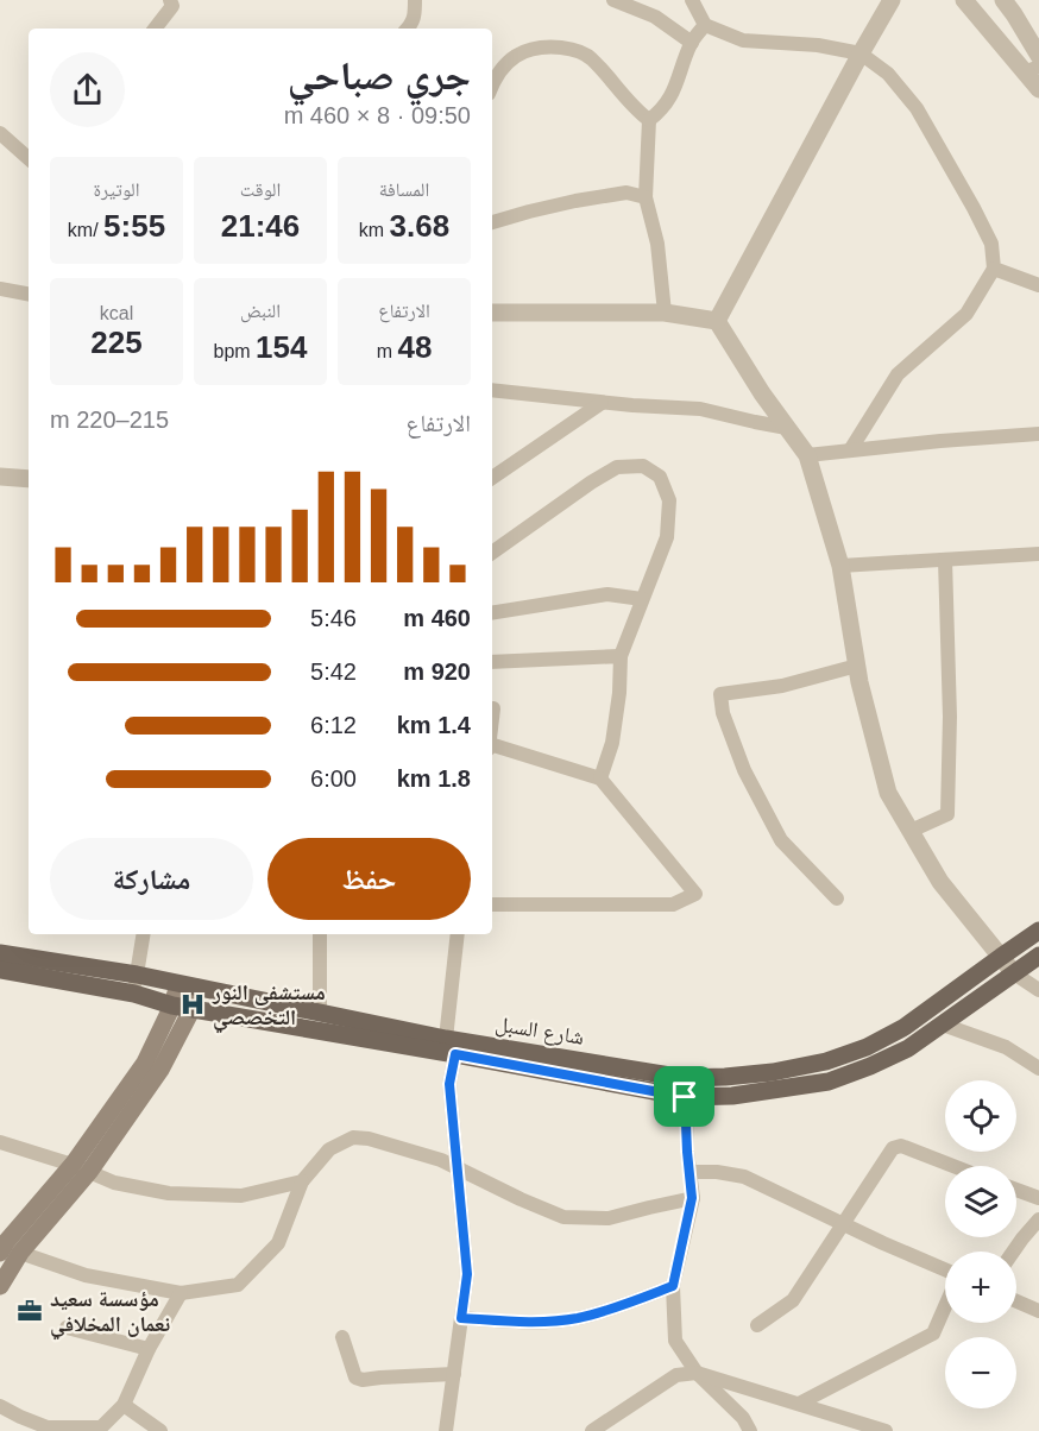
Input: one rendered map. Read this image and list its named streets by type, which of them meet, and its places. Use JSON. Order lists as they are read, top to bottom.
{
  "streets": {
    "main road": ["شارع السبل"]
  },
  "places": {
    "hospital": ["مستشفى النور التخصصي"],
    "office": ["مؤسسة سعيد نعمان المخلافي"]
  },
  "page": {
    "heading": ["جري صباحي", "09:50 · 8 × 460 m"],
    "stats": [
      ["المسافة", "3.68 km"],
      ["الوقت", "21:46"],
      ["الوتيرة", "5:55 /km"],
      ["الارتفاع", "48 m"],
      ["النبض", "154 bpm"],
      ["kcal", "225"]
    ],
    "chart": ["الارتفاع", "215–220 m"],
    "list": [
      {
        "name": "460 m",
        "note": "5:46"
      },
      {
        "name": "920 m",
        "note": "5:42"
      },
      {
        "name": "1.4 km",
        "note": "6:12"
      },
      {
        "name": "1.8 km",
        "note": "6:00"
      }
    ],
    "buttons": ["حفظ", "مشاركة"],
    "map_buttons": ["+", "−"]
  }
}
